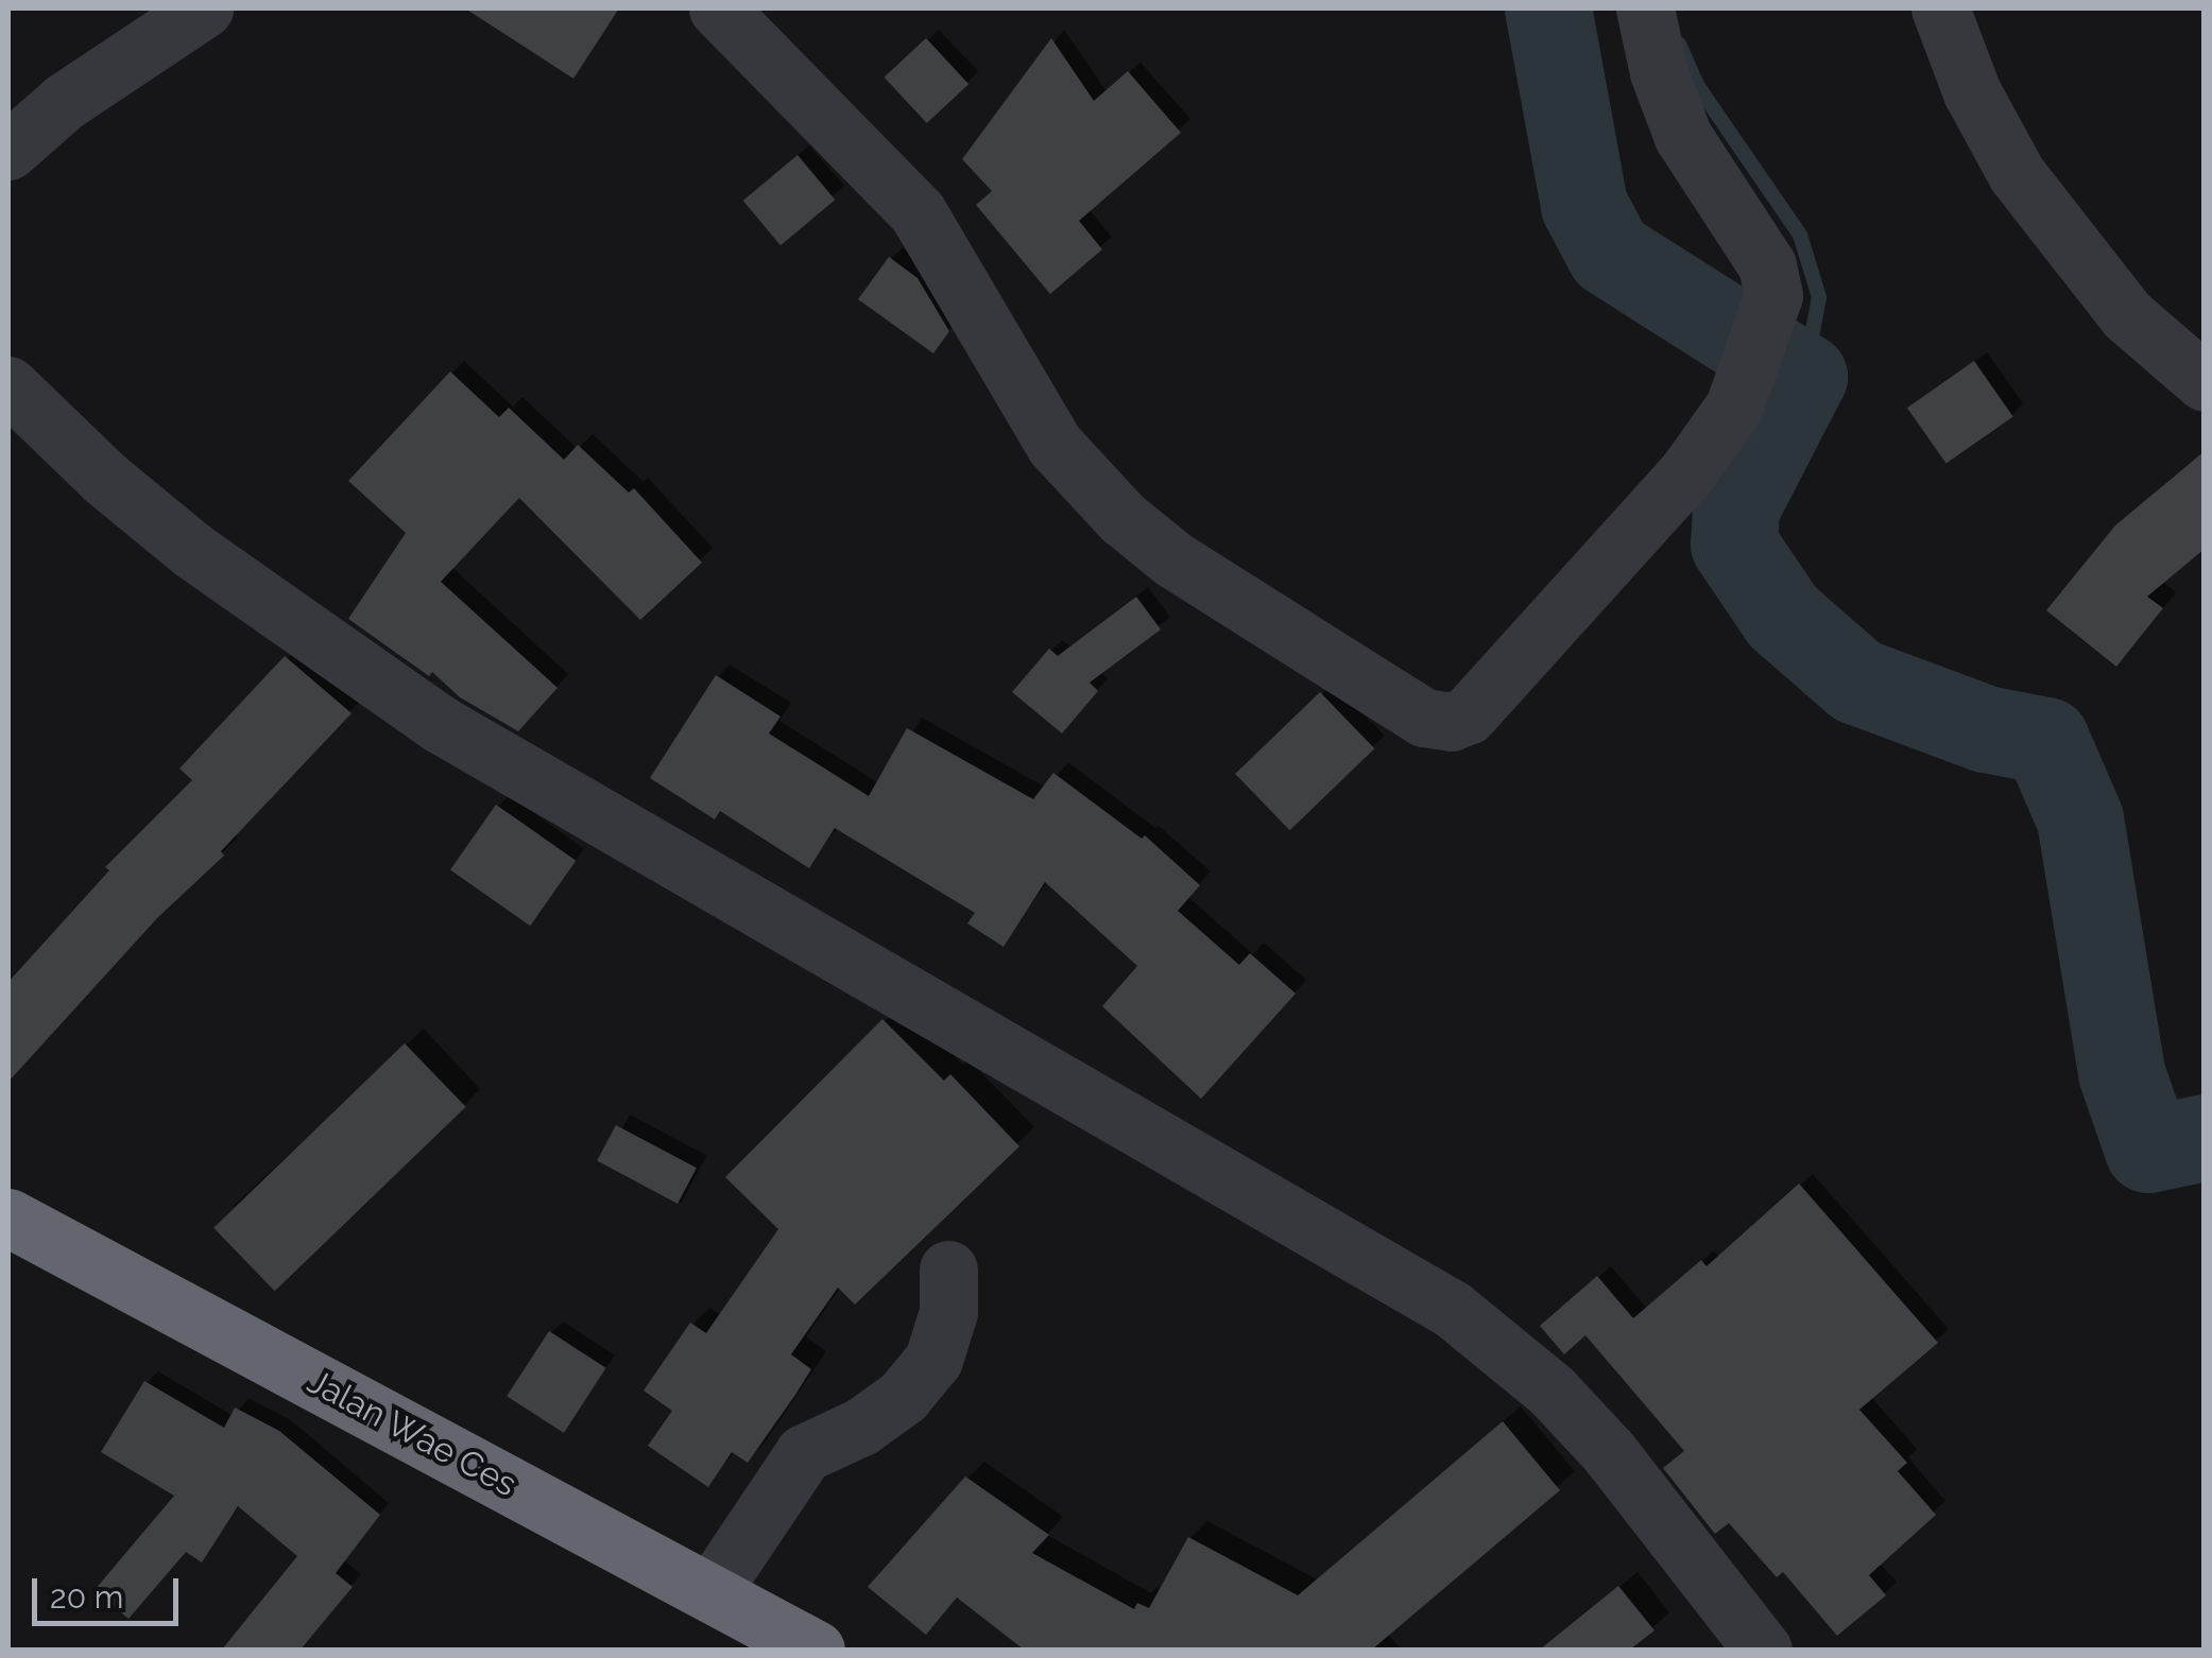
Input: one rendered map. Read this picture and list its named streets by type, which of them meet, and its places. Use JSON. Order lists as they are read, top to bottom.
{
  "streets": {
    "highway": ["Jalan Wae Ces"]
  },
  "scale_bar": "20 m"
}
